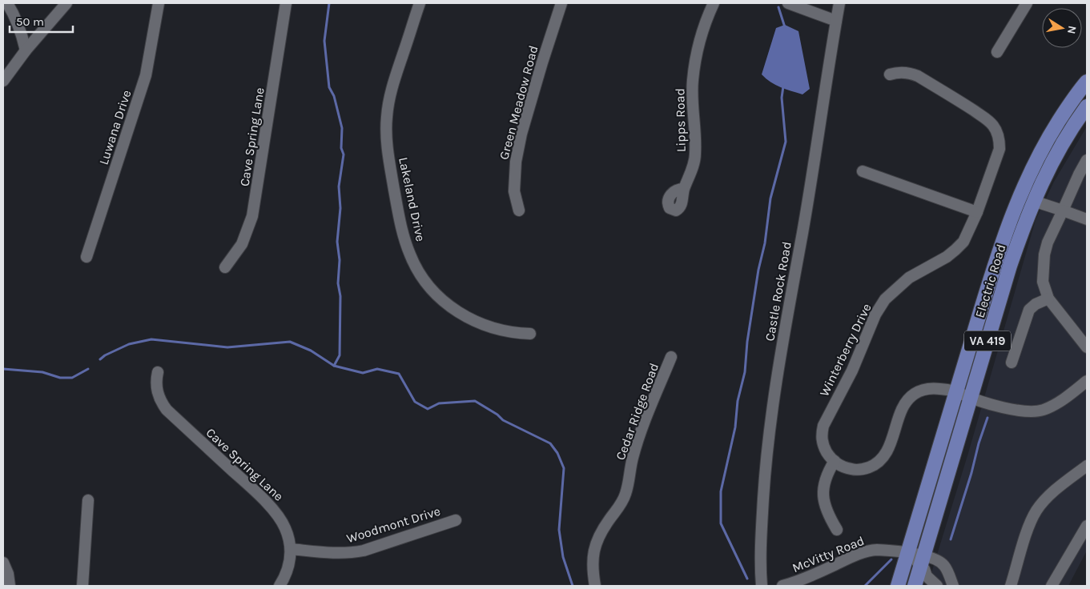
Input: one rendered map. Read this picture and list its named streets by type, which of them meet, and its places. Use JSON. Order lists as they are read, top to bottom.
{
  "streets": {
    "main road": ["Electric Road", "VA 419"],
    "street": [
      "Green Meadow Road",
      "Lipps Road",
      "Luwana Drive",
      "Cave Spring Lane",
      "Lakeland Drive",
      "Castle Rock Road",
      "Winterberry Drive",
      "Cedar Ridge Road",
      "Woodmont Drive",
      "McVitty Road"
    ]
  },
  "crossings": [
    ["Cave Spring Lane", "Woodmont Drive"],
    ["Electric Road", "Winterberry Drive"],
    ["Electric Road", "McVitty Road"]
  ],
  "scale_bar": "50 m",
  "north": "right"
}
